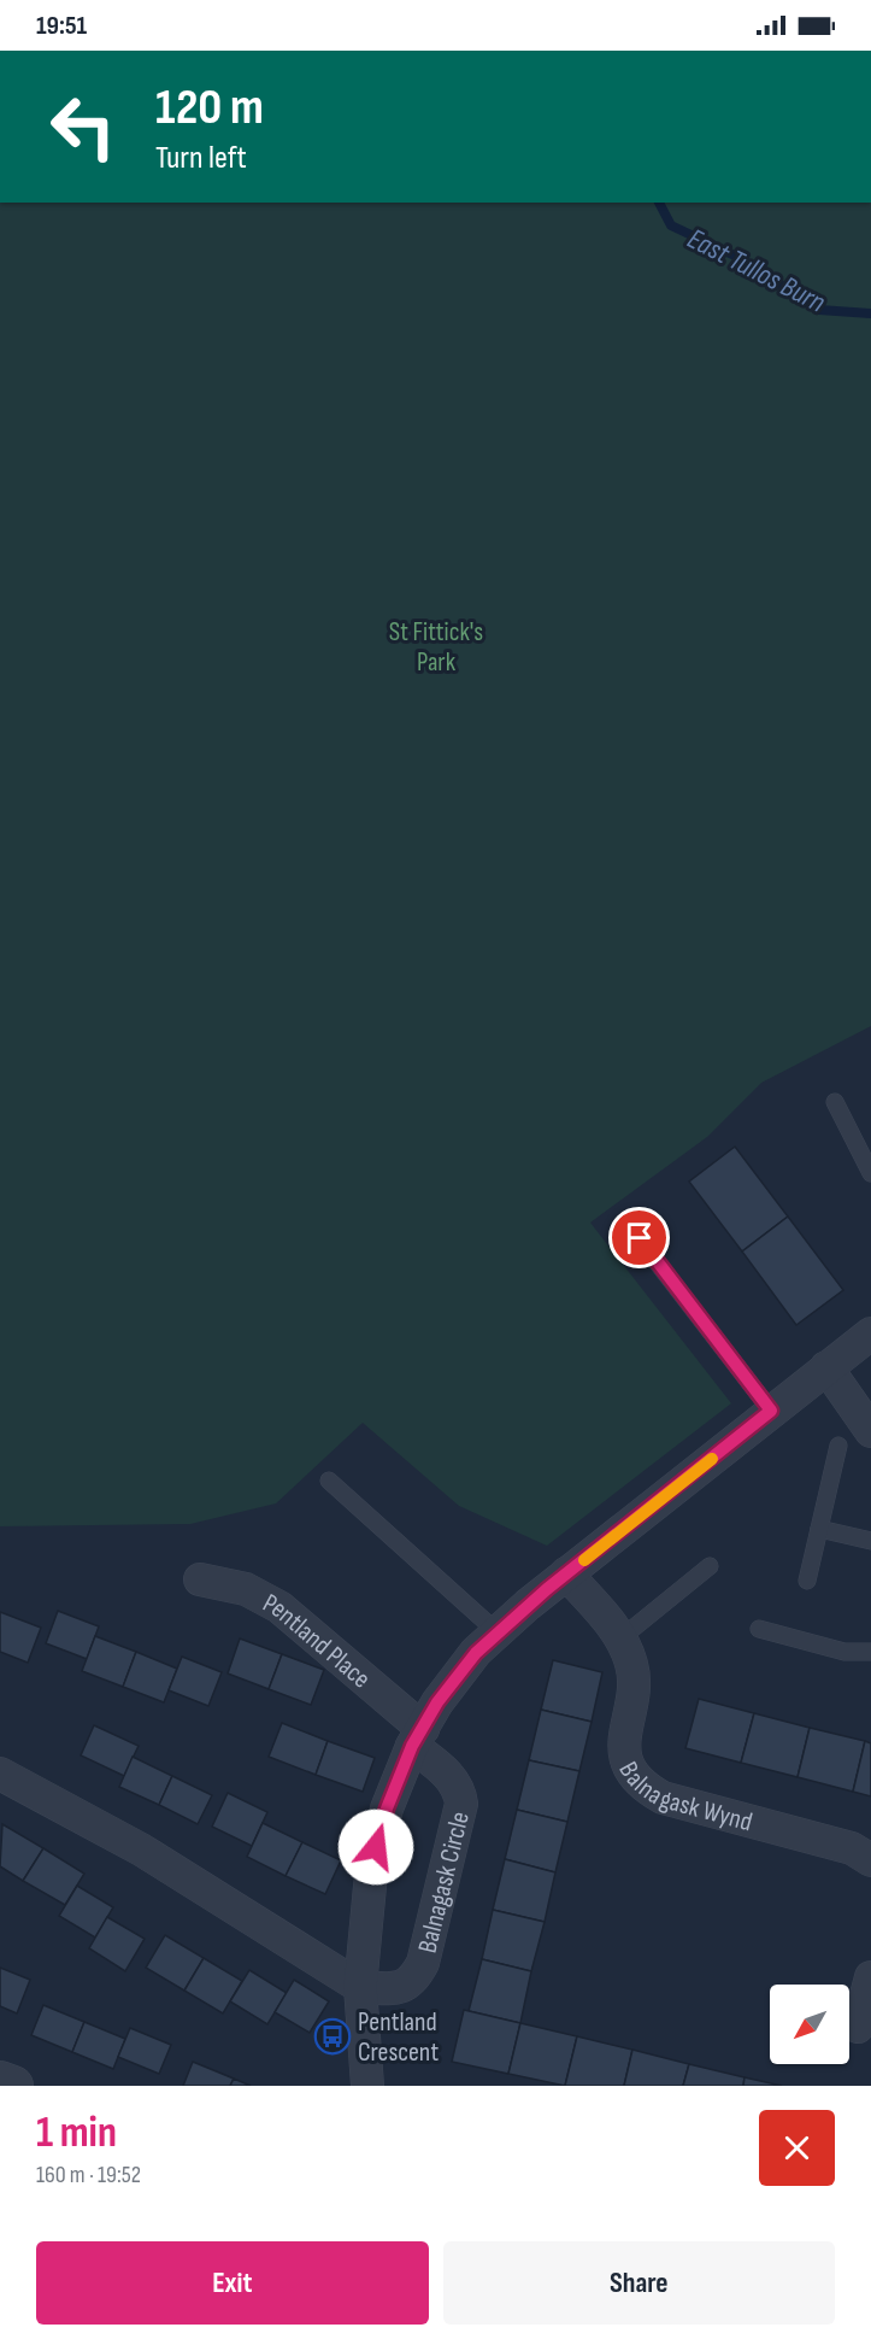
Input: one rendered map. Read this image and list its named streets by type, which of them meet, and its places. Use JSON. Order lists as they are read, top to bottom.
{
  "streets": {
    "street": ["Pentland Place", "Balnagask Wynd", "Balnagask Circle"]
  },
  "crossings": [
    ["Pentland Place", "Balnagask Circle"]
  ],
  "water": ["East Tullos Burn"],
  "parks": ["St Fittick's Park"],
  "places": {
    "bus stop": ["Pentland Crescent"]
  },
  "north": "bottom left",
  "page": {
    "status": "19:51",
    "turn": ["120 m", "Turn left"],
    "heading": ["1 min", "160 m · 19:52"],
    "buttons": ["Exit", "Share"]
  }
}
